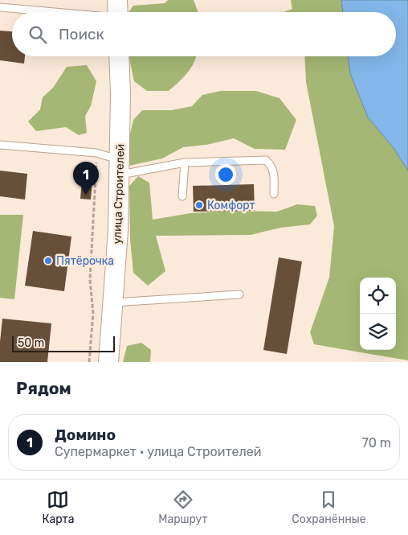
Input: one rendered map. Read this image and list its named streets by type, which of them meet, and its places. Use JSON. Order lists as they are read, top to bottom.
{
  "streets": {
    "street": ["улица Строителей"]
  },
  "places": ["Комфорт", "Пятёрочка"],
  "scale_bar": "50 m",
  "page": {
    "search": "Поиск",
    "pins": "1",
    "scale": "50 m",
    "heading": "Рядом",
    "list": [
      {
        "mark": "1",
        "name": "Домино",
        "note": "Супермаркет · улица Строителей",
        "value": "70 m"
      }
    ],
    "nav": ["Карта", "Маршрут", "Сохранённые"]
  }
}
